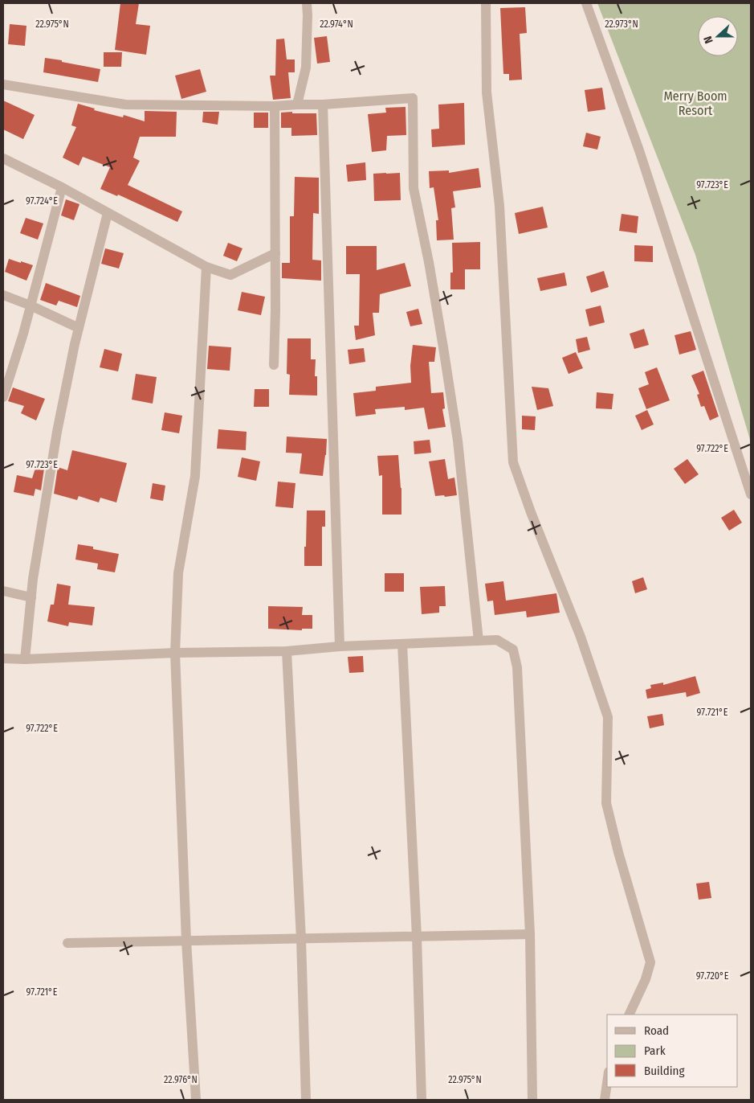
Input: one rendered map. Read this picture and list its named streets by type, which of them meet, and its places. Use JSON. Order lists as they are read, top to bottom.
{
  "parks": ["Merry Boom Resort"],
  "legend": ["Road", "Park", "Building"],
  "north": "left",
  "coordinates": [
    "22.975°N",
    "22.974°N",
    "22.973°N",
    "97.723°E",
    "97.724°E",
    "97.722°E",
    "97.721°E",
    "97.720°E",
    "22.976°N"
  ]
}
